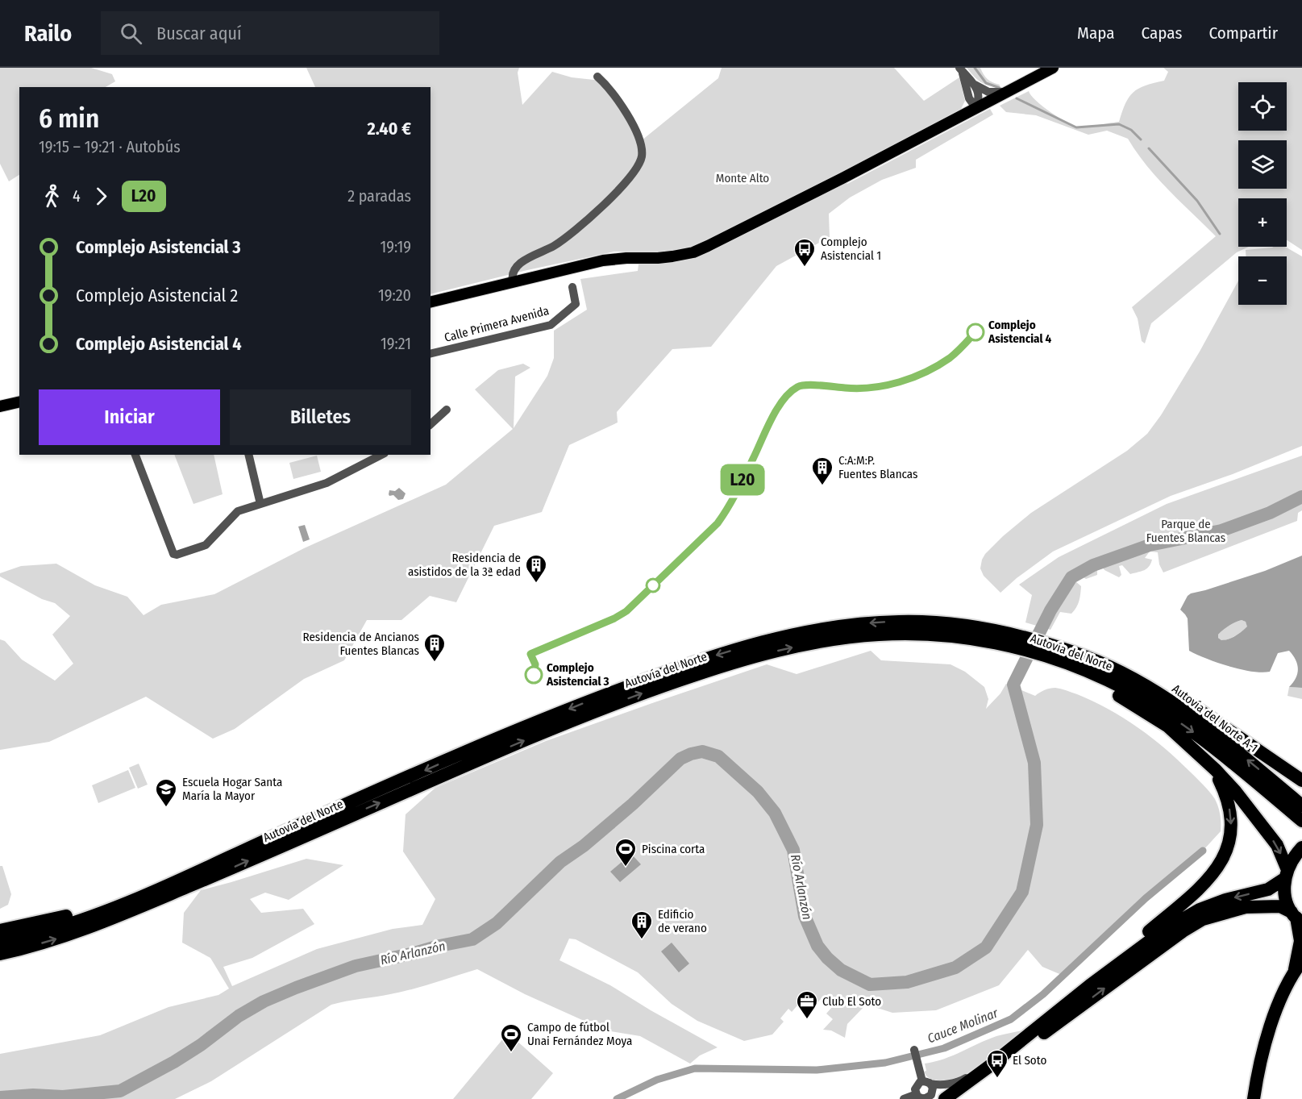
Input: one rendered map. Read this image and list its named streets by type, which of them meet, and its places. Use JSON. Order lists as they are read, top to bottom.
{
  "streets": {
    "highway": ["Autovía del Norte", "Autovía del Norte A-1"],
    "street": ["Calle Primera Avenida"]
  },
  "water": ["Río Arlanzón", "Cauce Molinar"],
  "parks": ["Monte Alto", "Parque de Fuentes Blancas"],
  "places": {
    "bus stop": ["Complejo Asistencial 1", "El Soto"],
    "other": ["Complejo Asistencial 4", "Complejo Asistencial 3"],
    "building": [
      "C:A:M:P. Fuentes Blancas",
      "Residencia de asistidos de la 3ª edad",
      "Residencia de Ancianos Fuentes Blancas",
      "Edificio de verano"
    ],
    "school or university": ["Escuela Hogar Santa María la Mayor"],
    "sports": ["Piscina corta", "Campo de fútbol Unai Fernández Moya"],
    "office": ["Club El Soto"]
  },
  "lines": ["bus line L20"],
  "page": {
    "header": "Railo",
    "search": "Buscar aquí",
    "nav": ["Mapa", "Capas", "Compartir"],
    "on_map": "L20",
    "map_buttons": ["+", "−"],
    "heading": ["6 min", "19:15 – 19:21 · Autobús", "2.40 €"],
    "legs": ["4", "L20", "2 paradas"],
    "list": [
      {
        "name": "Complejo Asistencial 3",
        "value": "19:19"
      },
      {
        "name": "Complejo Asistencial 2",
        "value": "19:20"
      },
      {
        "name": "Complejo Asistencial 4",
        "value": "19:21"
      }
    ],
    "buttons": ["Iniciar", "Billetes"]
  }
}
